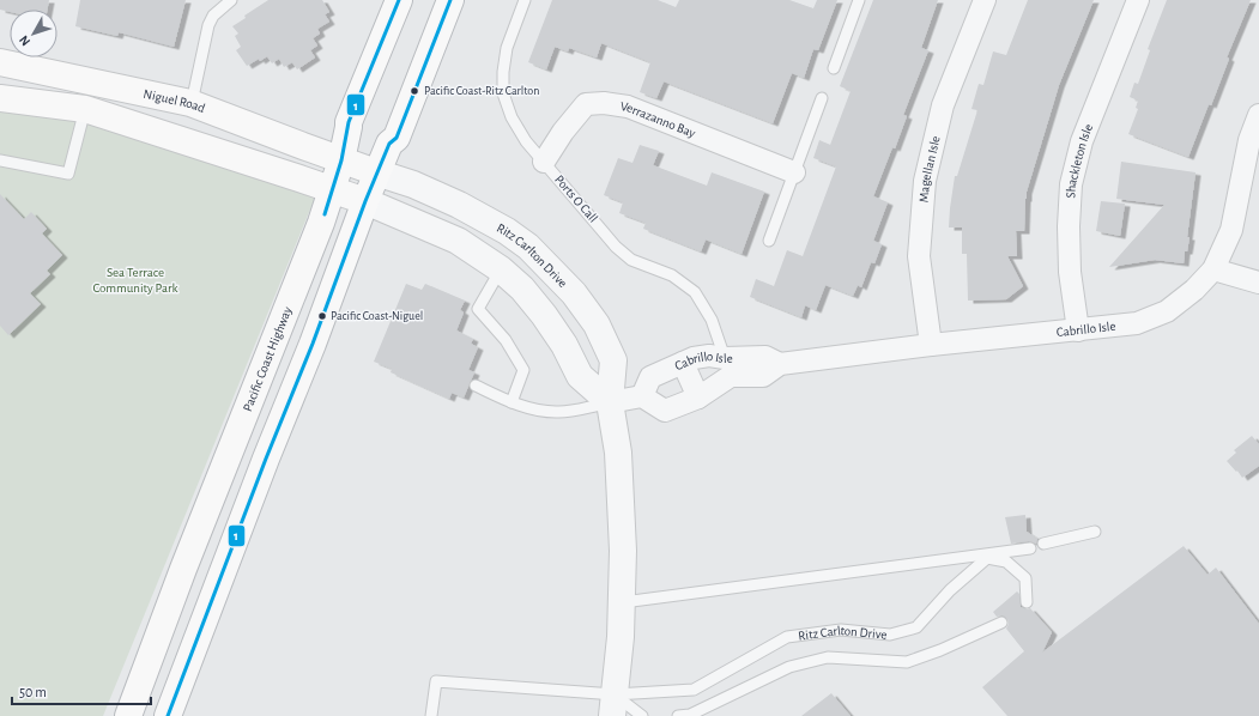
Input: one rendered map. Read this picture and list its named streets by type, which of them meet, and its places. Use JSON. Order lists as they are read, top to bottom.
{
  "streets": {
    "main road": ["Niguel Road", "Pacific Coast Highway"],
    "street": [
      "Verrazanno Bay",
      "Shackleton Isle",
      "Magellan Isle",
      "Ritz Carlton Drive",
      "Cabrillo Isle"
    ],
    "lane": ["Ports O Call"]
  },
  "crossings": [
    ["Niguel Road", "Ritz Carlton Drive"],
    ["Niguel Road", "Pacific Coast Highway"],
    ["Verrazanno Bay", "Ports O Call"],
    ["Shackleton Isle", "Cabrillo Isle"],
    ["Magellan Isle", "Cabrillo Isle"],
    ["Ports O Call", "Cabrillo Isle"]
  ],
  "parks": ["Sea Terrace Community Park"],
  "places": ["Pacific Coast-Ritz Carlton", "Pacific Coast-Niguel"],
  "lines": ["transit line 1"],
  "scale_bar": "50 m",
  "north": "bottom left"
}
